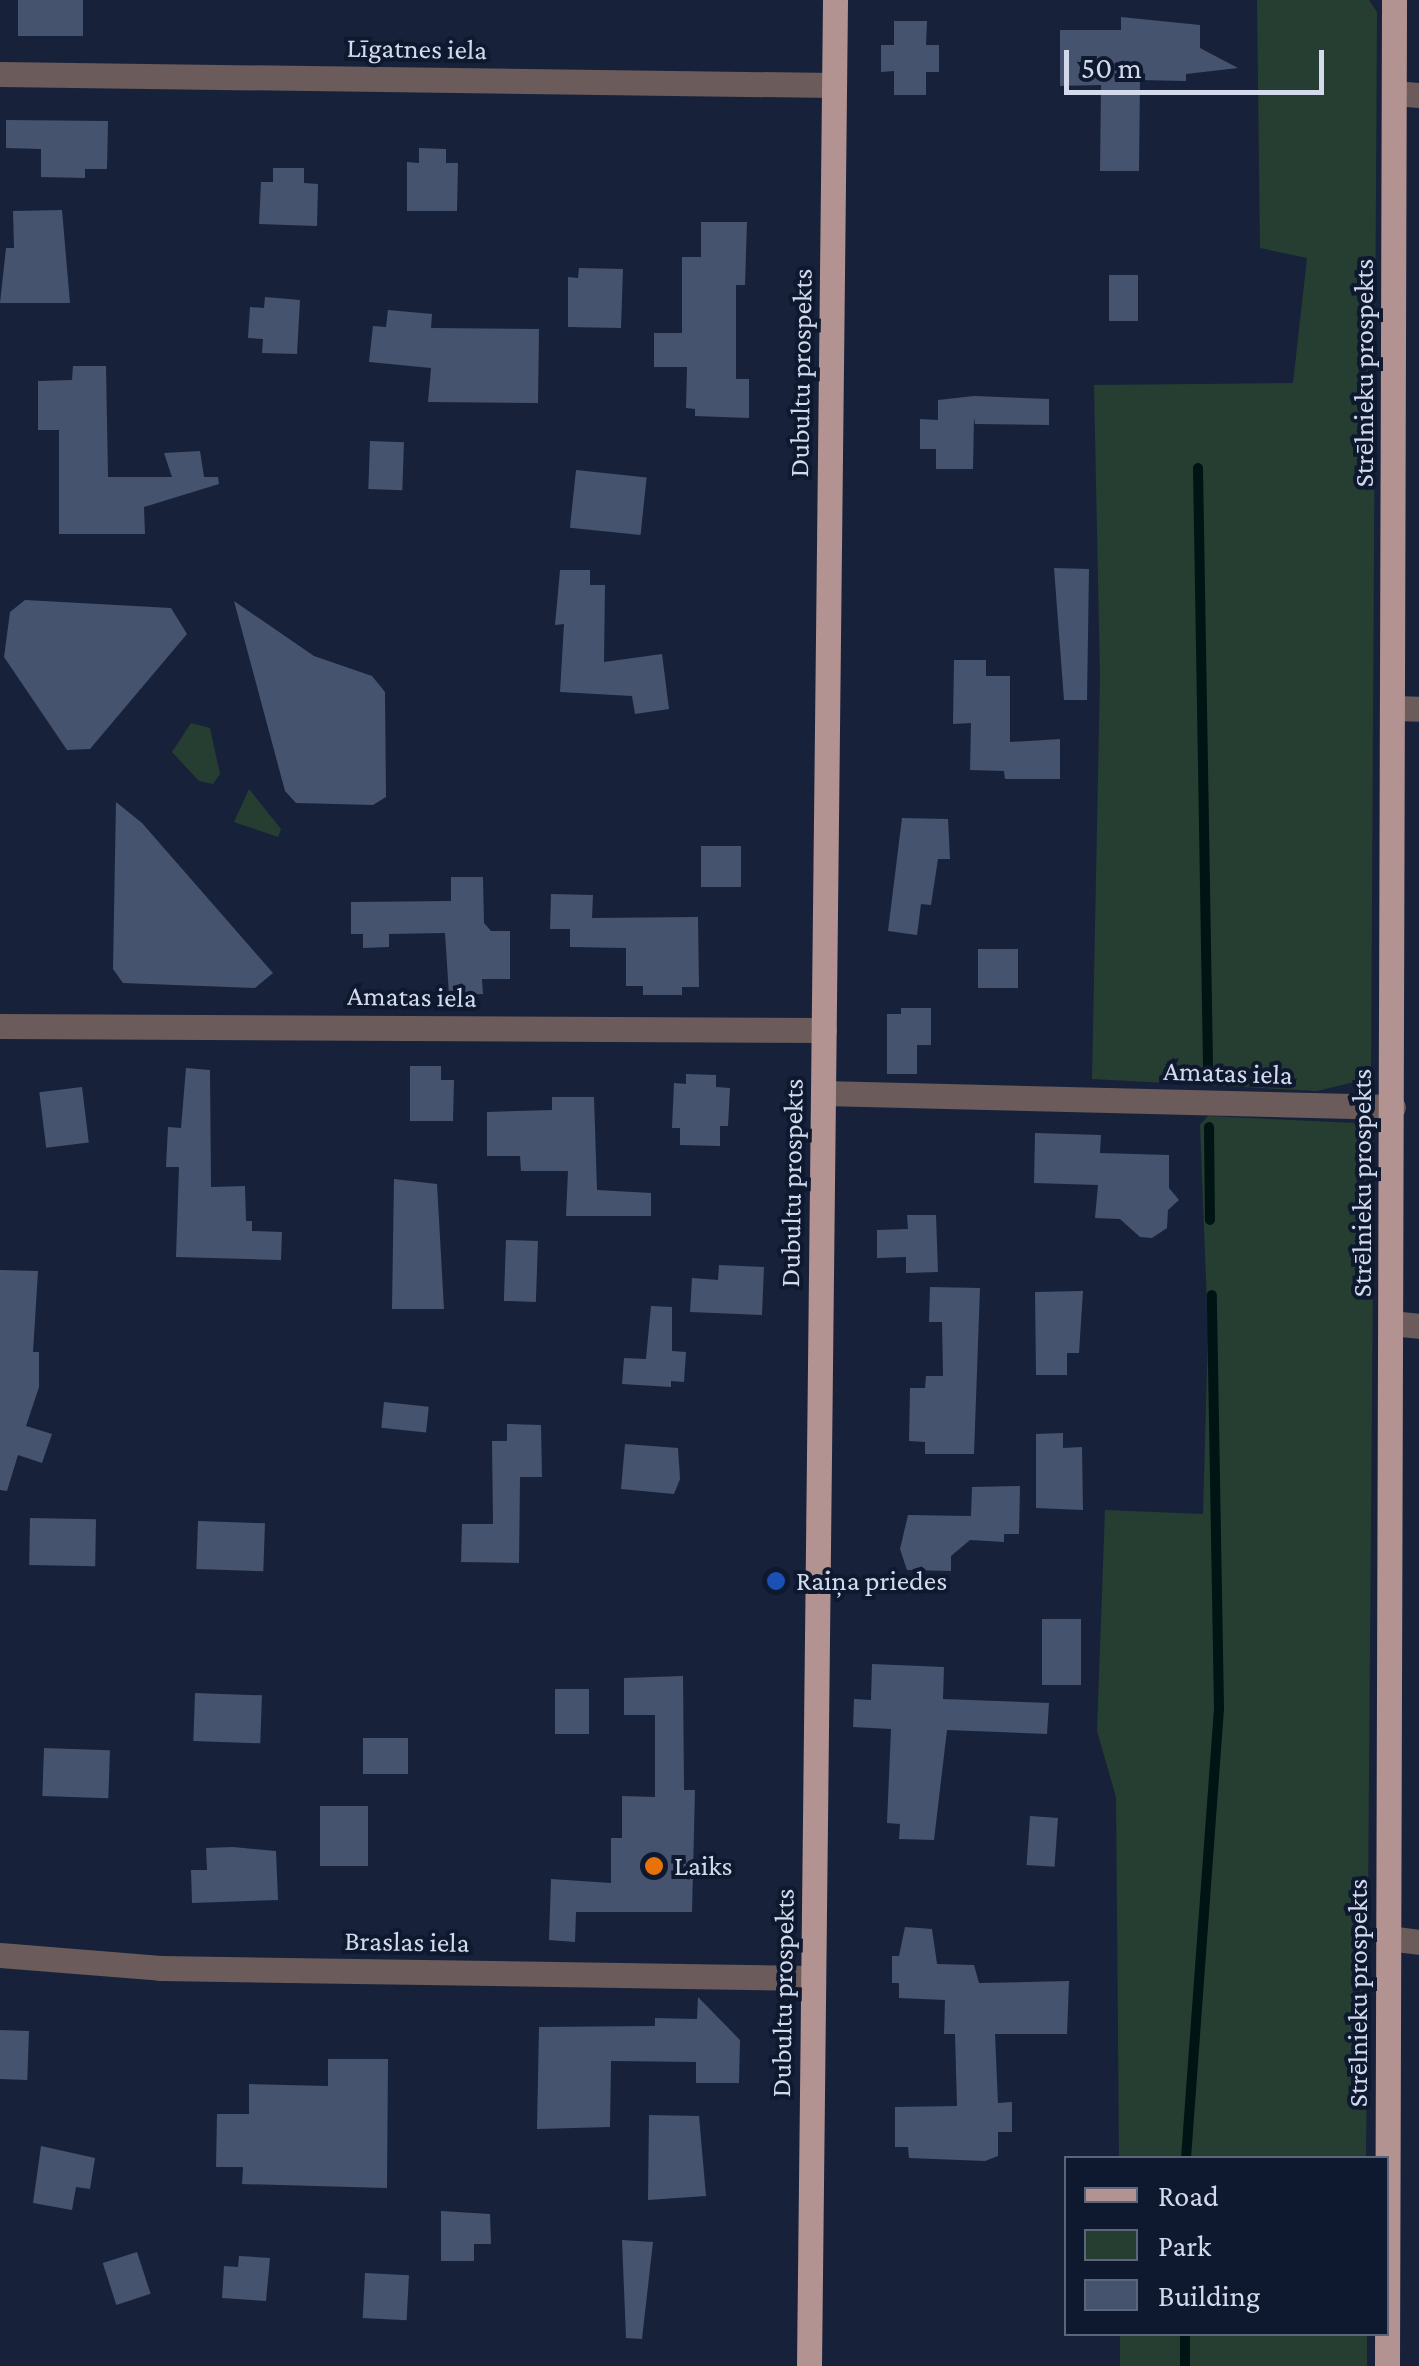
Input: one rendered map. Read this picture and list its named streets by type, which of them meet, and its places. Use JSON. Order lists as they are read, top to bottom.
{
  "streets": {
    "main road": ["Dubultu prospekts", "Strēlnieku prospekts"],
    "street": ["Līgatnes iela", "Amatas iela", "Braslas iela"]
  },
  "crossings": [
    ["Līgatnes iela", "Dubultu prospekts"],
    ["Dubultu prospekts", "Amatas iela"],
    ["Dubultu prospekts", "Braslas iela"],
    ["Strēlnieku prospekts", "Amatas iela"]
  ],
  "places": ["Raiņa priedes", "Laiks"],
  "legend": ["Road", "Park", "Building"],
  "scale_bar": "50 m"
}
